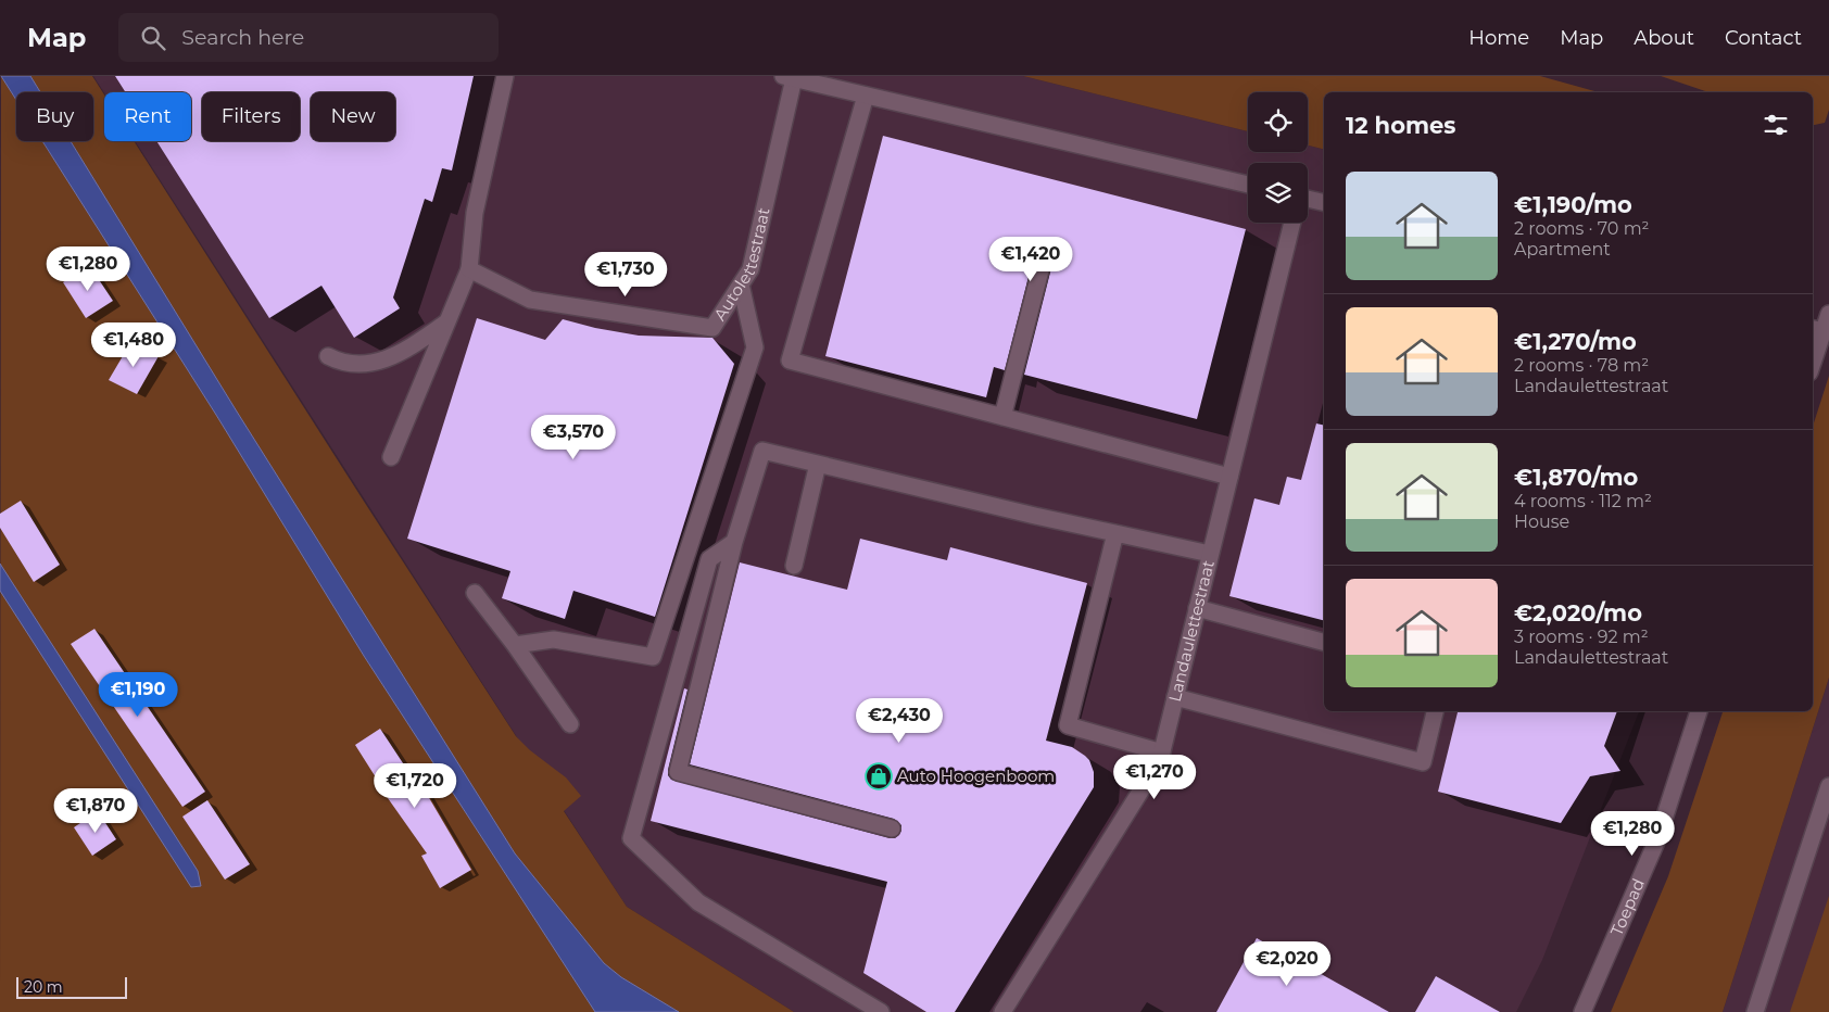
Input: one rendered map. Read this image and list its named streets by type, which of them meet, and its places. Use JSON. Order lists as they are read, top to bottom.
{
  "streets": {
    "street": ["Autolettestraat", "Landaulettestraat", "Toepad"]
  },
  "places": {
    "shop": ["Auto Hoogenboom"]
  },
  "scale_bar": "20 m",
  "page": {
    "header": "Map",
    "search": "Search here",
    "nav": [
      "Home",
      "Map",
      "About",
      "Contact"
    ],
    "chip": [
      "Buy",
      "Rent",
      "Filters",
      "New"
    ],
    "heading": "12 homes",
    "list": [
      {
        "name": "€1,190/mo",
        "note": "2 rooms · 70 m² · Apartment"
      },
      {
        "name": "€1,270/mo",
        "note": "2 rooms · 78 m² · Landaulettestraat"
      },
      {
        "name": "€1,870/mo",
        "note": "4 rooms · 112 m² · House"
      },
      {
        "name": "€2,020/mo",
        "note": "3 rooms · 92 m² · Landaulettestraat"
      }
    ],
    "price": [
      "€1,420",
      "€1,280",
      "€1,730",
      "€1,480",
      "€3,570",
      "€1,190",
      "€2,430",
      "€1,270",
      "€1,720",
      "€1,870",
      "€1,280",
      "€2,020"
    ],
    "scale": "20 m"
  }
}
